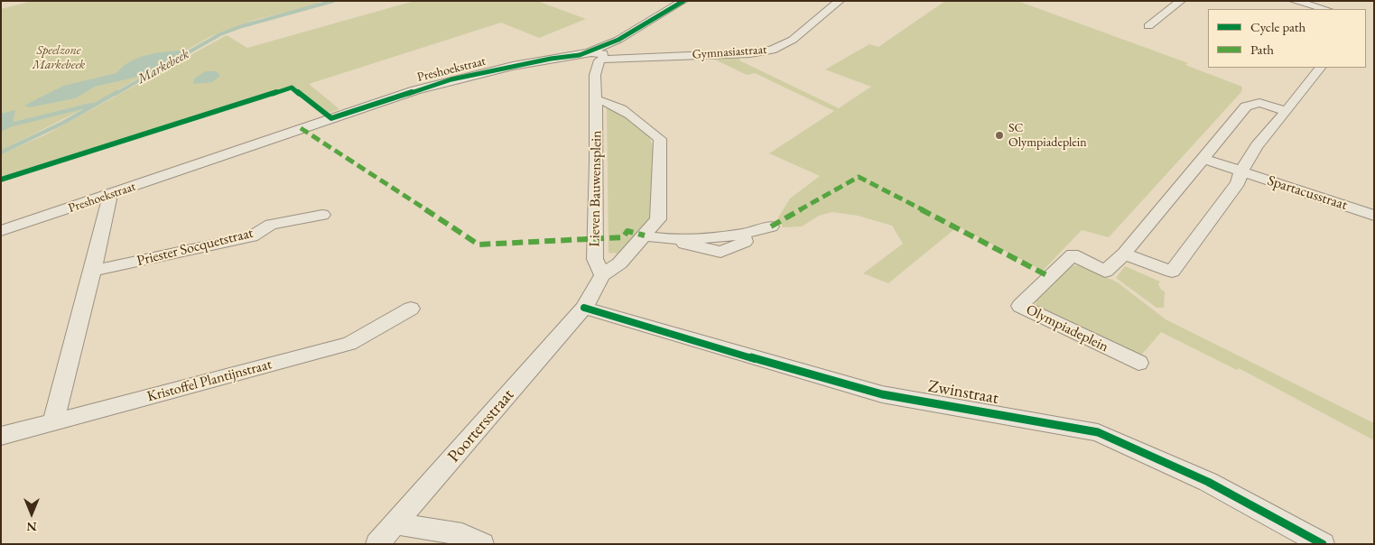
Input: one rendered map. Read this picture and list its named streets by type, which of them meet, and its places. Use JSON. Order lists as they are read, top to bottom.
{
  "streets": {
    "street": [
      "Gymnasiastraat",
      "Preshoekstraat",
      "Lieven Bauwensplein",
      "Spartacusstraat",
      "Priester Socquetstraat",
      "Olympiadeplein",
      "Kristoffel Plantijnstraat",
      "Zwinstraat",
      "Poortersstraat"
    ]
  },
  "crossings": [
    ["Gymnasiastraat", "Preshoekstraat"],
    ["Gymnasiastraat", "Lieven Bauwensplein"],
    ["Preshoekstraat", "Lieven Bauwensplein"],
    ["Zwinstraat", "Poortersstraat"]
  ],
  "water": ["Markebeek"],
  "parks": ["Speelzone Markebeek"],
  "places": ["SC Olympiadeplein"],
  "legend": ["Cycle path", "Path"],
  "north": "bottom"
}
